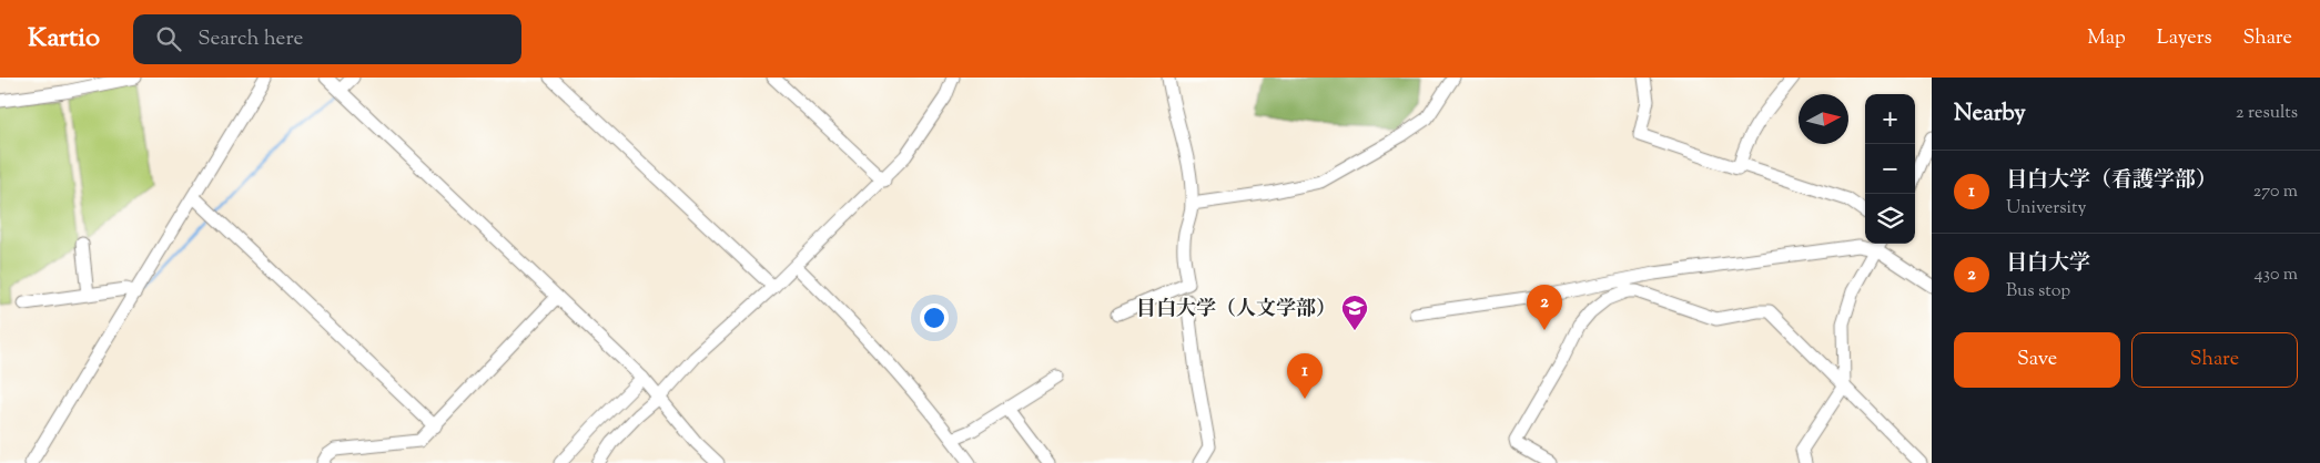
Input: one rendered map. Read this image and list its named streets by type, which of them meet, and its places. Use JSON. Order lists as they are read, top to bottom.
{
  "places": {
    "school or university": ["目白大学（人文学部）"]
  },
  "north": "right",
  "page": {
    "header": "Kartio",
    "search": "Search here",
    "nav": ["Map", "Layers", "Share"],
    "heading": ["Nearby", "2 results"],
    "map_buttons": ["+", "−"],
    "list": [
      {
        "mark": "1",
        "name": "目白大学（看護学部）",
        "note": "University",
        "value": "270 m"
      },
      {
        "mark": "2",
        "name": "目白大学",
        "note": "Bus stop",
        "value": "430 m"
      }
    ],
    "pins": ["2", "1"],
    "buttons": ["Save", "Share"]
  }
}
